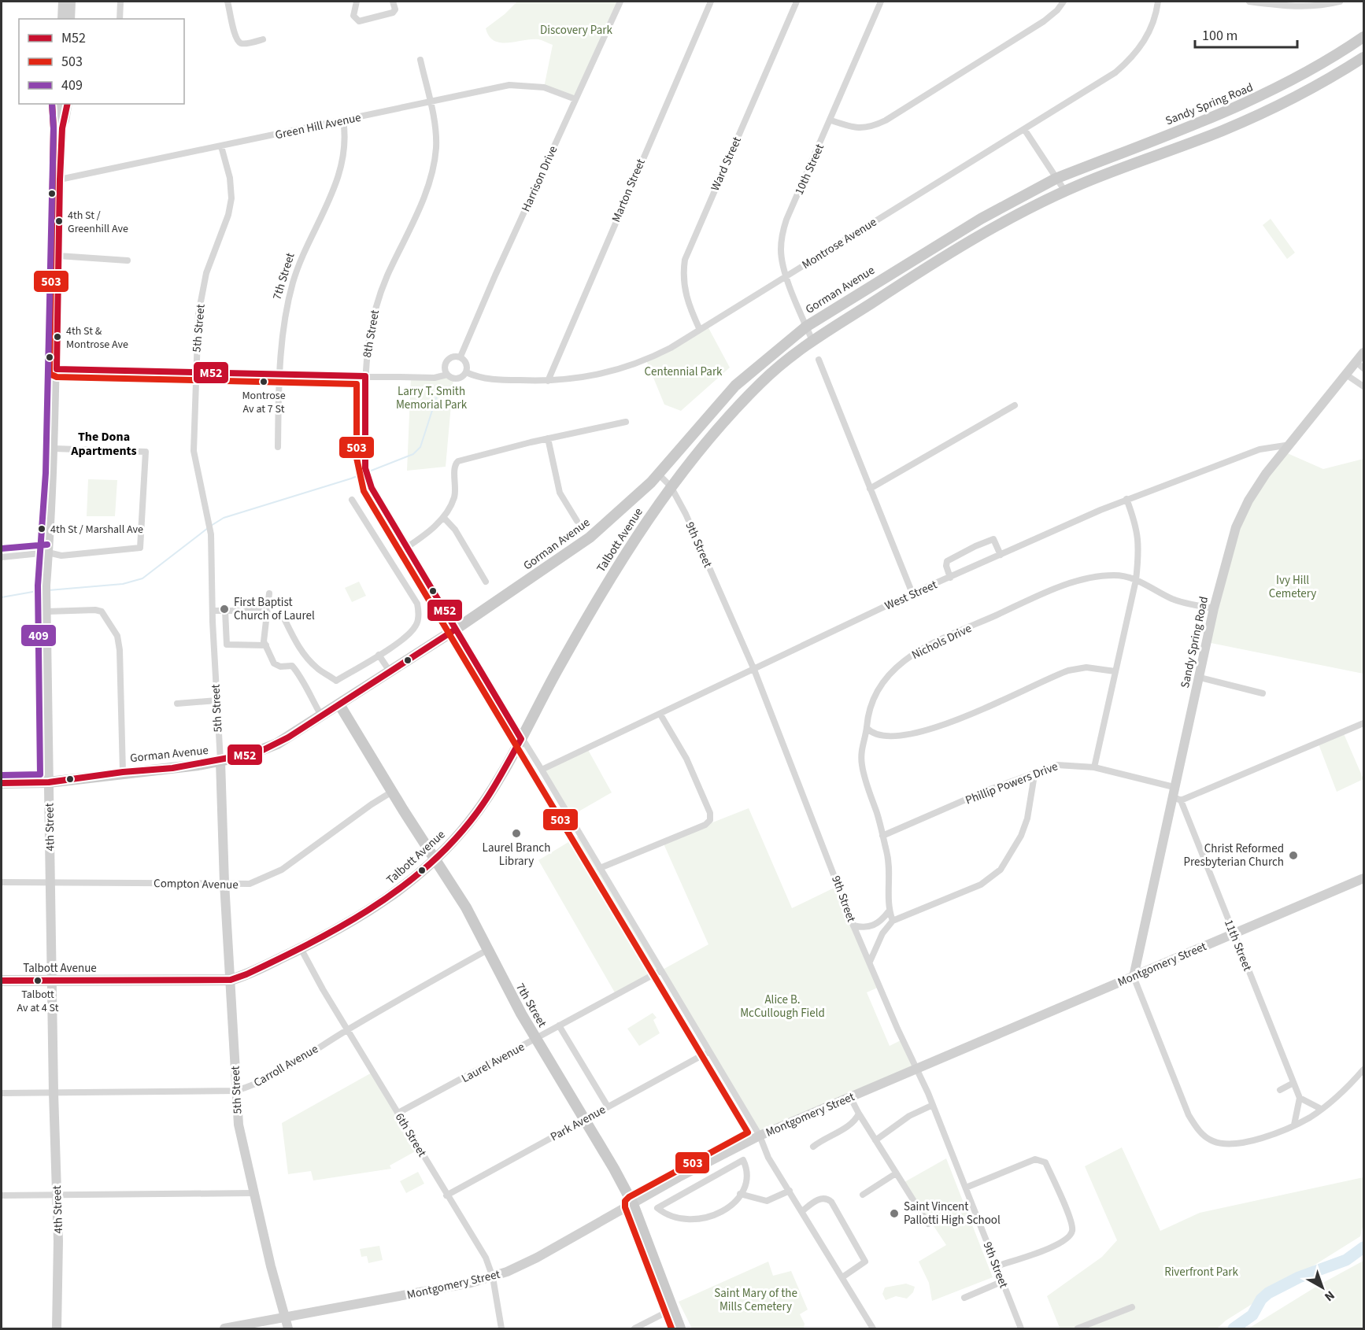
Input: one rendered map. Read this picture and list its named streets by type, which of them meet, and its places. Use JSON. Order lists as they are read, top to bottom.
{
  "streets": {
    "main road": [
      "Sandy Spring Road",
      "7th Street",
      "Gorman Avenue",
      "Talbott Avenue"
    ],
    "street": [
      "Green Hill Avenue",
      "Ward Street",
      "10th Street",
      "Harrison Drive",
      "Marton Street",
      "Montrose Avenue",
      "5th Street",
      "8th Street",
      "9th Street",
      "West Street",
      "Nichols Drive",
      "Phillip Powers Drive",
      "4th Street",
      "Compton Avenue",
      "11th Street",
      "Montgomery Street",
      "Laurel Avenue",
      "Carroll Avenue",
      "Park Avenue",
      "6th Street"
    ]
  },
  "crossings": [
    ["Sandy Spring Road", "Gorman Avenue"],
    ["Sandy Spring Road", "West Street"],
    ["Sandy Spring Road", "Nichols Drive"],
    ["Sandy Spring Road", "Phillip Powers Drive"],
    ["Sandy Spring Road", "11th Street"],
    ["Sandy Spring Road", "Montgomery Street"],
    ["Green Hill Avenue", "Harrison Drive"],
    ["Green Hill Avenue", "7th Street"],
    ["Green Hill Avenue", "5th Street"],
    ["Green Hill Avenue", "8th Street"],
    ["Green Hill Avenue", "4th Street"],
    ["Ward Street", "Montrose Avenue"],
    ["10th Street", "Montrose Avenue"],
    ["10th Street", "Gorman Avenue"],
    ["Harrison Drive", "Montrose Avenue"],
    ["Marton Street", "Montrose Avenue"],
    ["7th Street", "Gorman Avenue"],
    ["7th Street", "Talbott Avenue"],
    ["7th Street", "Compton Avenue"],
    ["7th Street", "Montgomery Street"],
    ["7th Street", "Laurel Avenue"],
    ["7th Street", "Carroll Avenue"],
    ["7th Street", "Park Avenue"],
    ["Gorman Avenue", "5th Street"],
    ["Gorman Avenue", "8th Street"],
    ["Gorman Avenue", "9th Street"],
    ["Gorman Avenue", "4th Street"],
    ["5th Street", "Talbott Avenue"],
    ["5th Street", "Compton Avenue"],
    ["5th Street", "Montgomery Street"],
    ["5th Street", "Carroll Avenue"],
    ["8th Street", "Talbott Avenue"],
    ["8th Street", "West Street"],
    ["8th Street", "Montgomery Street"],
    ["8th Street", "Laurel Avenue"],
    ["8th Street", "Park Avenue"],
    ["Talbott Avenue", "9th Street"],
    ["Talbott Avenue", "4th Street"],
    ["Talbott Avenue", "6th Street"],
    ["9th Street", "West Street"],
    ["9th Street", "Montgomery Street"],
    ["Nichols Drive", "Phillip Powers Drive"],
    ["Phillip Powers Drive", "11th Street"],
    ["4th Street", "Compton Avenue"],
    ["4th Street", "Carroll Avenue"],
    ["11th Street", "Montgomery Street"],
    ["Montgomery Street", "6th Street"],
    ["Laurel Avenue", "6th Street"],
    ["Carroll Avenue", "6th Street"],
    ["Park Avenue", "6th Street"]
  ],
  "districts": ["The Dona Apartments"],
  "parks": [
    "Discovery Park",
    "Centennial Park",
    "Larry T. Smith Memorial Park",
    "Ivy Hill Cemetery",
    "Alice B. McCullough Field",
    "Riverfront Park",
    "Saint Mary of the Mills Cemetery"
  ],
  "places": [
    "4th St / Greenhill Ave",
    "4th St & Montrose Ave",
    "Montrose Av at 7 St",
    "4th St / Marshall Ave",
    "First Baptist Church of Laurel",
    "Laurel Branch Library",
    "Christ Reformed Presbyterian Church",
    "Talbott Av at 4 St",
    "Saint Vincent Pallotti High School"
  ],
  "lines": ["transit line M52", "transit line 503", "transit line 409"],
  "legend": ["M52", "503", "409"],
  "scale_bar": "100 m",
  "north": "bottom right"
}
